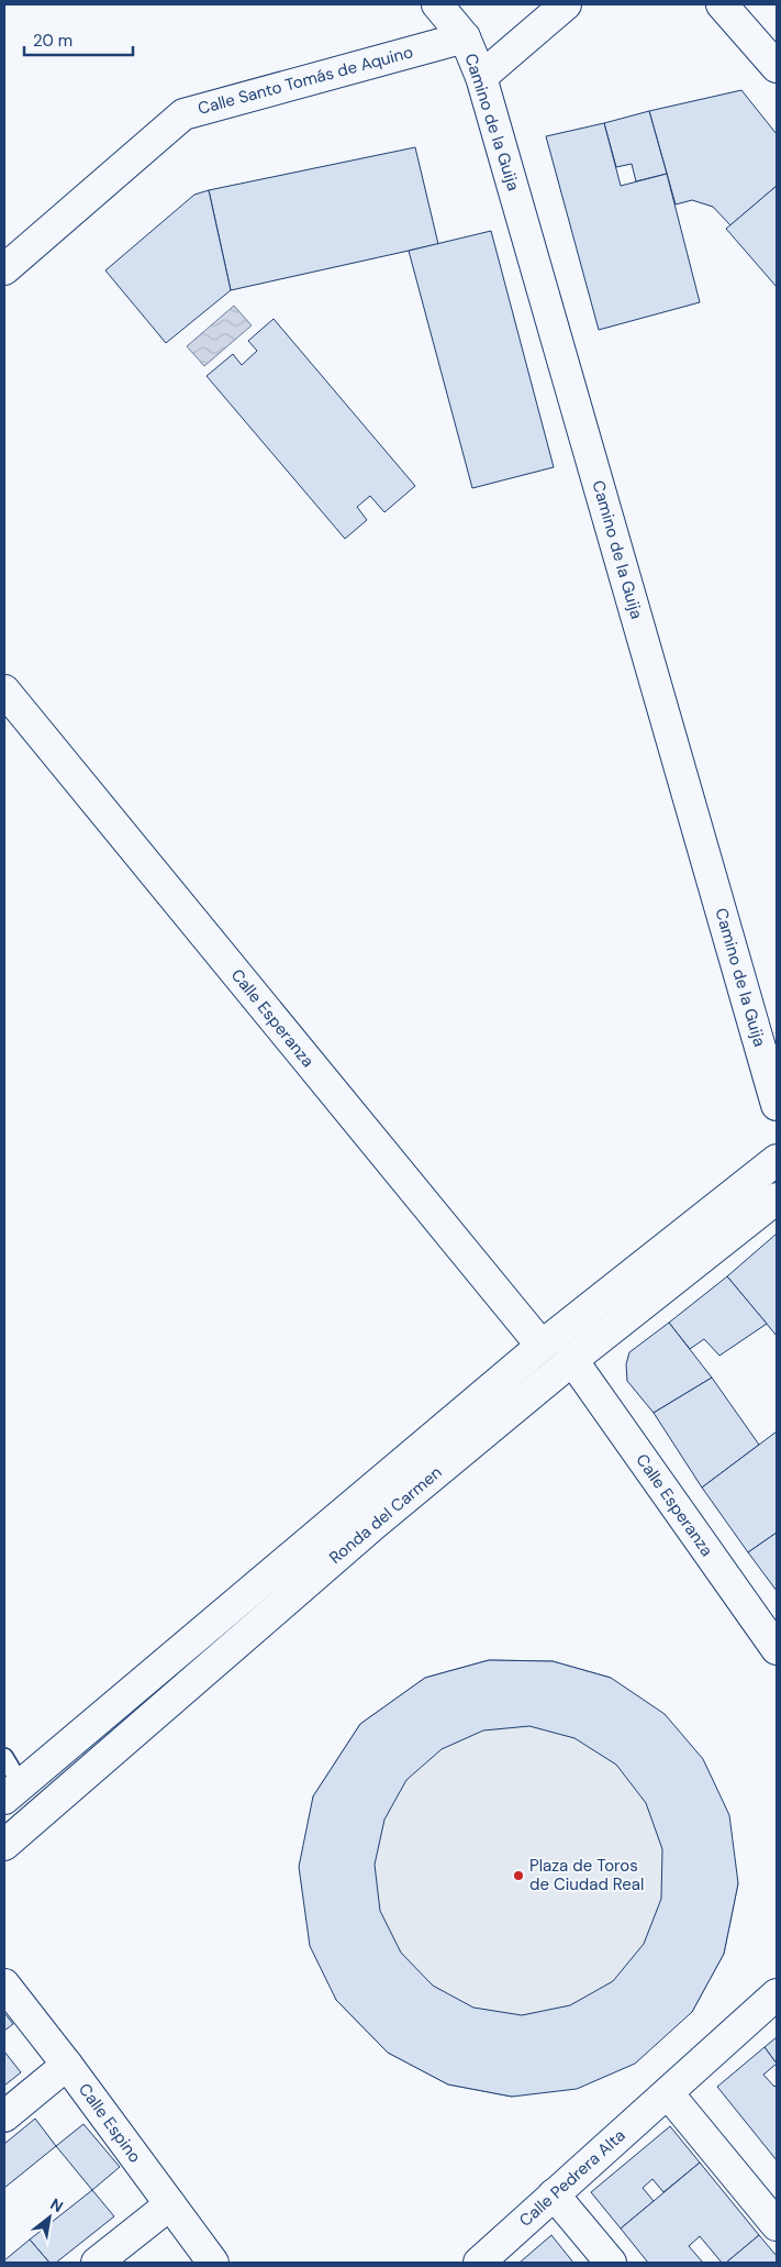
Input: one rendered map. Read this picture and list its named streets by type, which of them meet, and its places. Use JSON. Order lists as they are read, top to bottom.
{
  "streets": {
    "main road": [
      "Calle Santo Tomás de Aquino",
      "Camino de la Guija",
      "Calle Esperanza",
      "Ronda del Carmen",
      "Calle Espino",
      "Calle Pedrera Alta"
    ]
  },
  "crossings": [
    ["Calle Santo Tomás de Aquino", "Camino de la Guija"],
    ["Calle Esperanza", "Ronda del Carmen"]
  ],
  "places": ["Plaza de Toros de Ciudad Real"],
  "scale_bar": "20 m",
  "north": "top right"
}
